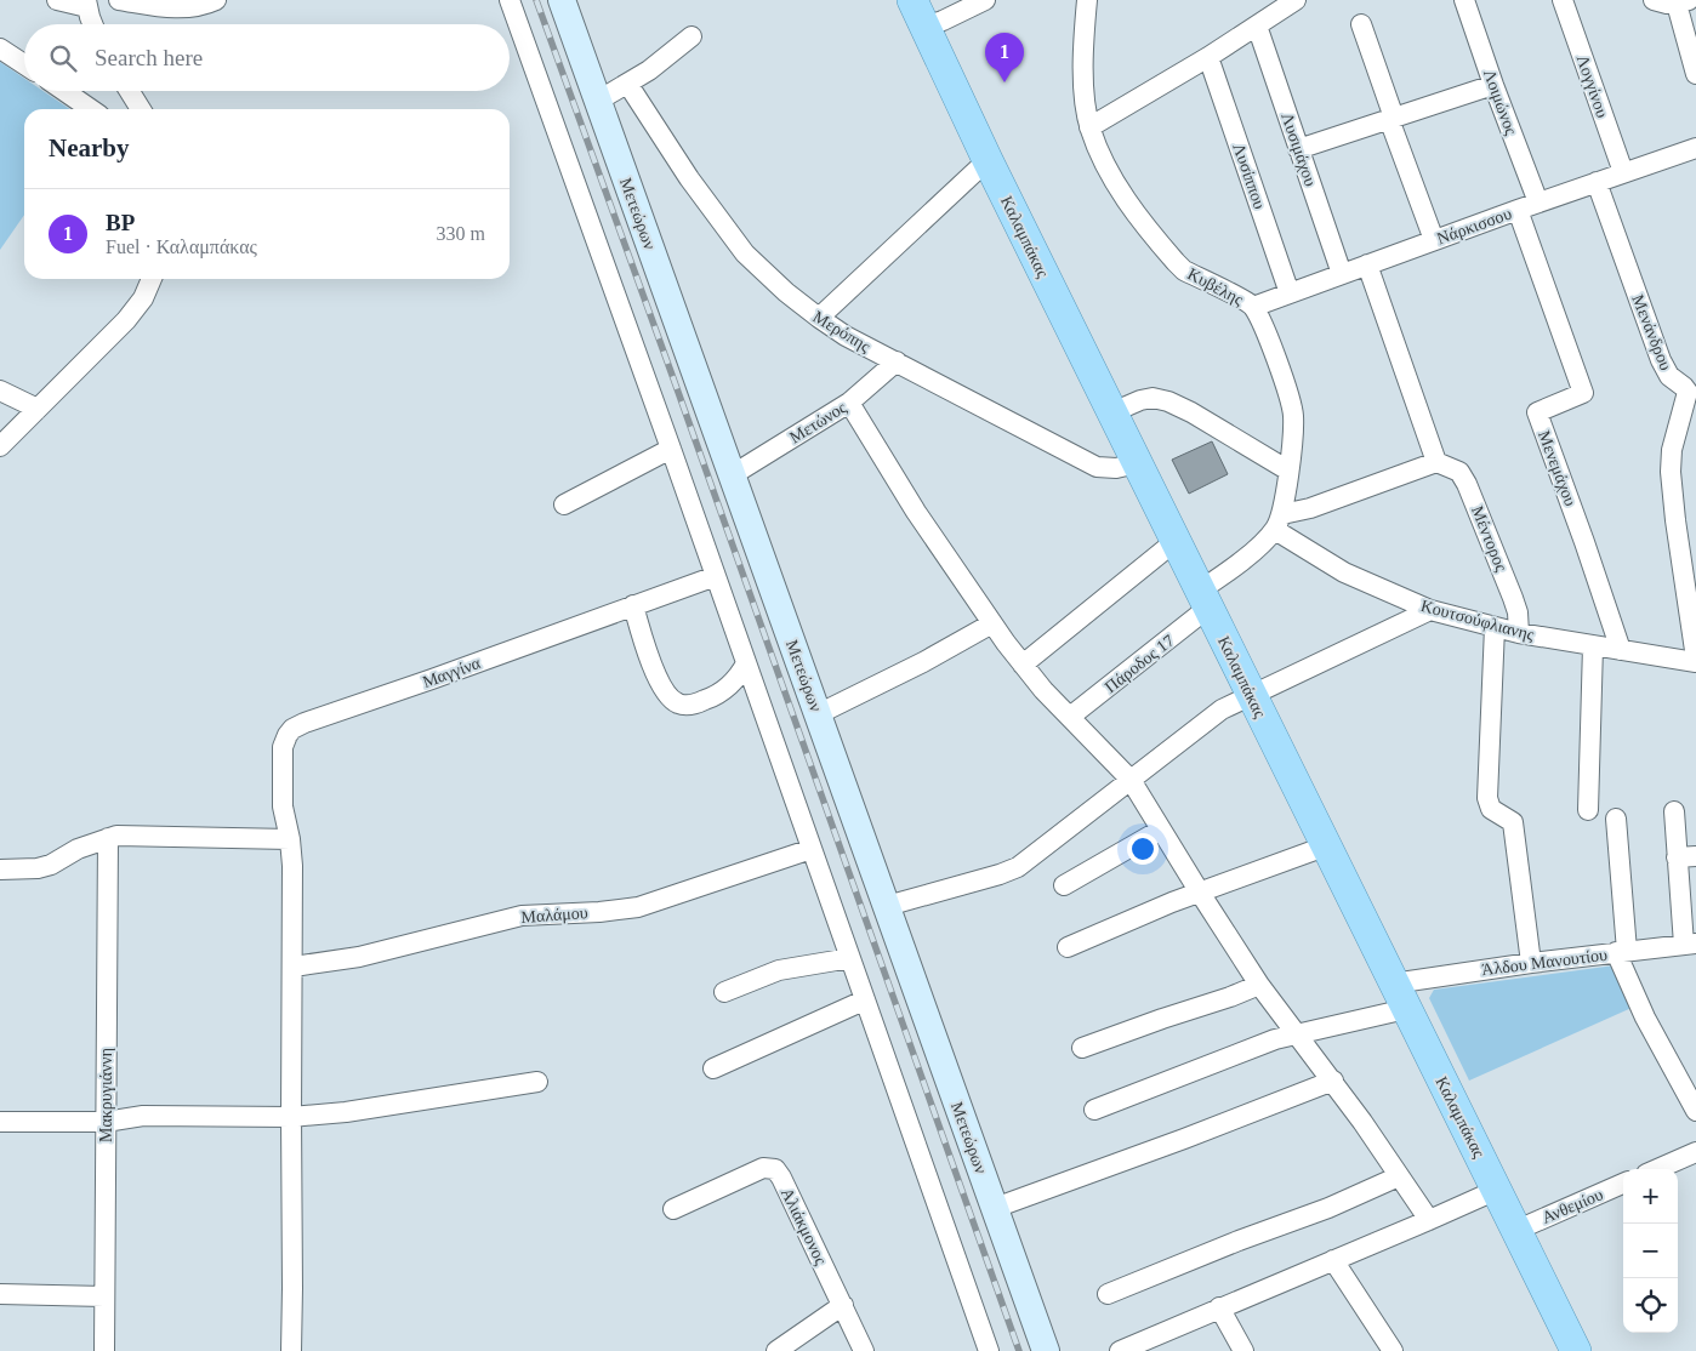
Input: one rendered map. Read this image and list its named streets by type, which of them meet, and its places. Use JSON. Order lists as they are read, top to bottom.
{
  "streets": {
    "main road": ["Καλαμπάκας"],
    "street": [
      "Λογγίνου",
      "Λοιμώνος",
      "Λυσιμάχου",
      "Λυσίππου",
      "Μετεώρων",
      "Νάρκισσου",
      "Κυβέλης",
      "Μερόπης",
      "Μενάνδρου",
      "Μετώνος",
      "Μενεμάχου",
      "Μέντορος",
      "Κουτσούφλιανης",
      "Πάροδος 17",
      "Μαγγίνα",
      "Μαλάμου",
      "Άλδου Μανουτίου",
      "Μακρυγιάννη",
      "Ανθεμίου",
      "Αλιάκμονος"
    ]
  },
  "crossings": [
    ["Λογγίνου", "Νάρκισσου"],
    ["Λοιμώνος", "Νάρκισσου"],
    ["Λυσιμάχου", "Νάρκισσου"],
    ["Λυσίππου", "Νάρκισσου"],
    ["Μετεώρων", "Μετώνος"],
    ["Νάρκισσου", "Κυβέλης"],
    ["Νάρκισσου", "Μενάνδρου"],
    ["Νάρκισσου", "Μενεμάχου"],
    ["Καλαμπάκας", "Μερόπης"],
    ["Καλαμπάκας", "Πάροδος 17"],
    ["Καλαμπάκας", "Άλδου Μανουτίου"],
    ["Καλαμπάκας", "Ανθεμίου"],
    ["Κυβέλης", "Κουτσούφλιανης"],
    ["Μερόπης", "Μετώνος"],
    ["Μενάνδρου", "Κουτσούφλιανης"],
    ["Μενεμάχου", "Κουτσούφλιανης"],
    ["Μέντορος", "Κουτσούφλιανης"]
  ],
  "page": {
    "search": "Search here",
    "pins": "1",
    "heading": "Nearby",
    "list": [
      {
        "mark": "1",
        "name": "BP",
        "note": "Fuel · Καλαμπάκας",
        "value": "330 m"
      }
    ],
    "map_buttons": ["+", "−"]
  }
}
